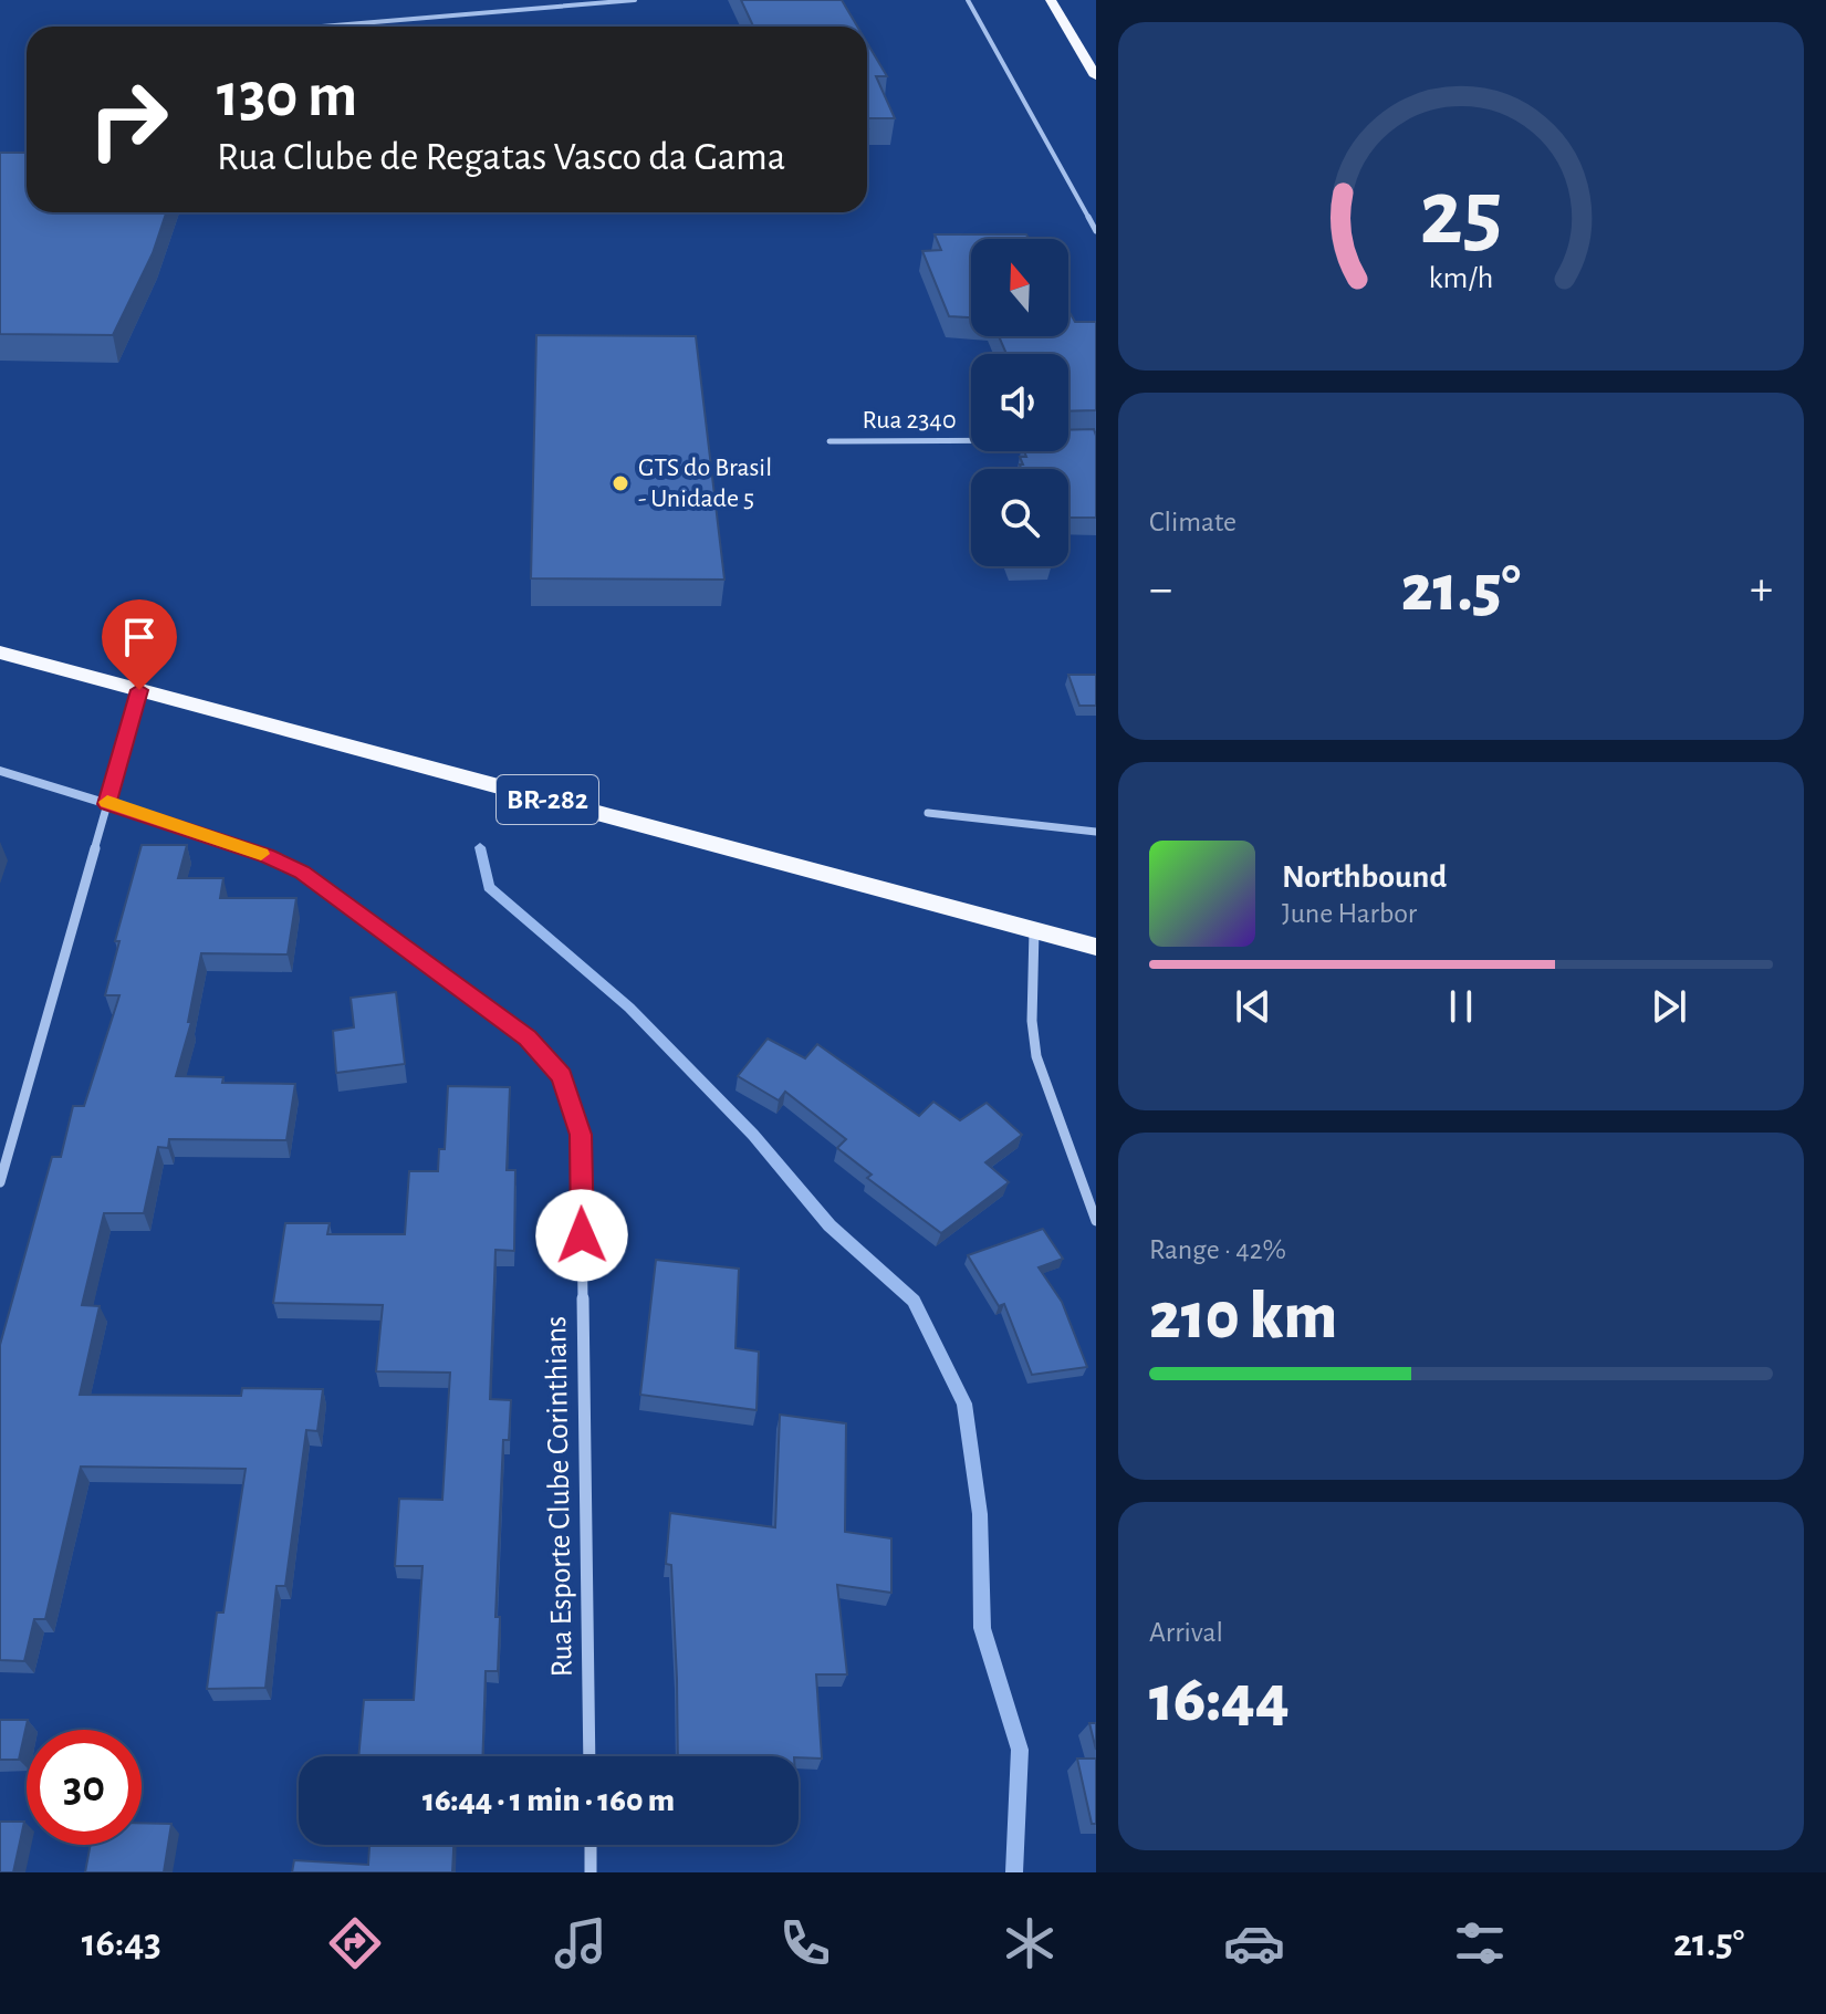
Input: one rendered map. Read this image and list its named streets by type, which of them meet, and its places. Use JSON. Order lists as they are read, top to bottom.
{
  "streets": {
    "highway": ["BR-282"],
    "street": ["Rua 2340", "Rua Esporte Clube Corinthians"]
  },
  "places": ["GTS do Brasil - Unidade 5"],
  "north": "top",
  "page": {
    "turn": ["130 m", "Rua Clube de Regatas Vasco da Gama"],
    "tile": [
      "Climate",
      ["Range · 42%", "210 km"],
      ["Arrival", "16:44"]
    ],
    "heat": ["−", "21.5°", "+"],
    "song": ["Northbound", "June Harbor"],
    "limit": "30",
    "trip": "16:44 · 1 min · 160 m",
    "tabs": ["16:43", "21.5°"],
    "gauge": ["25", "km/h"]
  }
}
